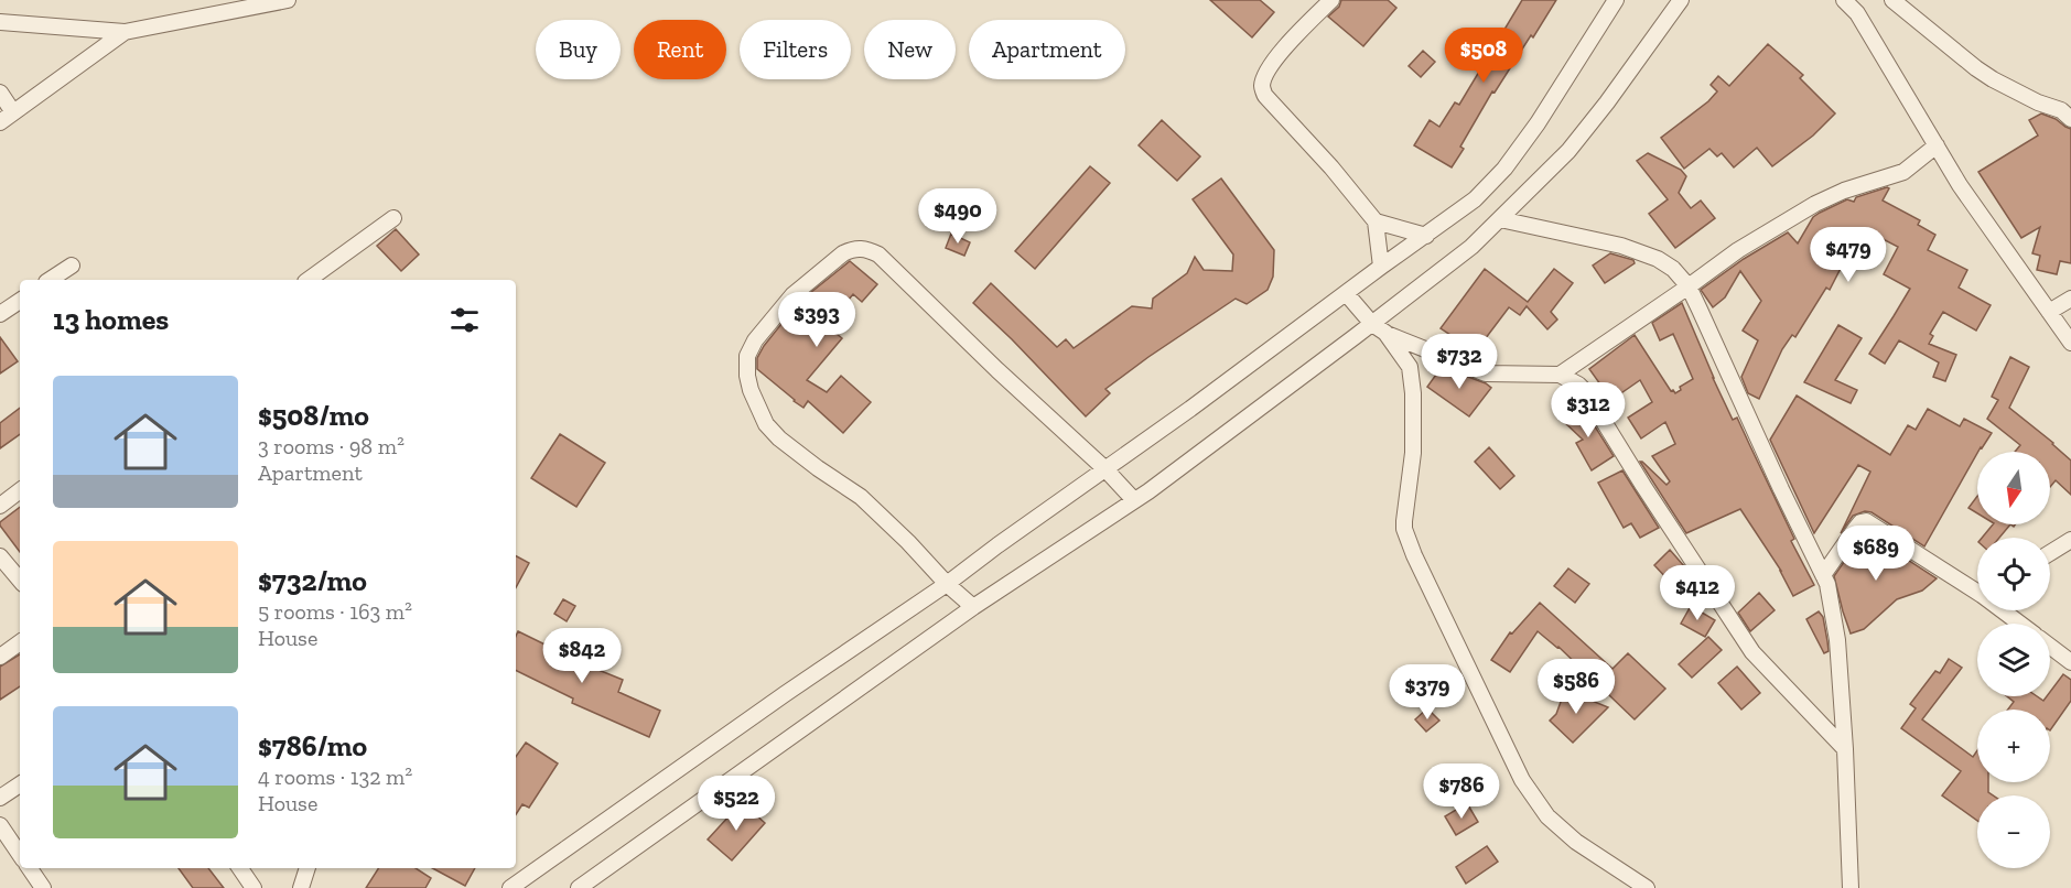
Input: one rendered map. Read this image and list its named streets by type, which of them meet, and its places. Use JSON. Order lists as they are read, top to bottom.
{
  "north": "bottom",
  "page": {
    "chip": [
      "Buy",
      "Rent",
      "Filters",
      "New",
      "Apartment"
    ],
    "price": [
      "$508",
      "$490",
      "$479",
      "$393",
      "$732",
      "$312",
      "$689",
      "$412",
      "$842",
      "$586",
      "$379",
      "$786",
      "$522"
    ],
    "heading": "13 homes",
    "list": [
      {
        "name": "$508/mo",
        "note": "3 rooms · 98 m² · Apartment"
      },
      {
        "name": "$732/mo",
        "note": "5 rooms · 163 m² · House"
      },
      {
        "name": "$786/mo",
        "note": "4 rooms · 132 m² · House"
      }
    ],
    "map_buttons": ["+", "−"]
  }
}
